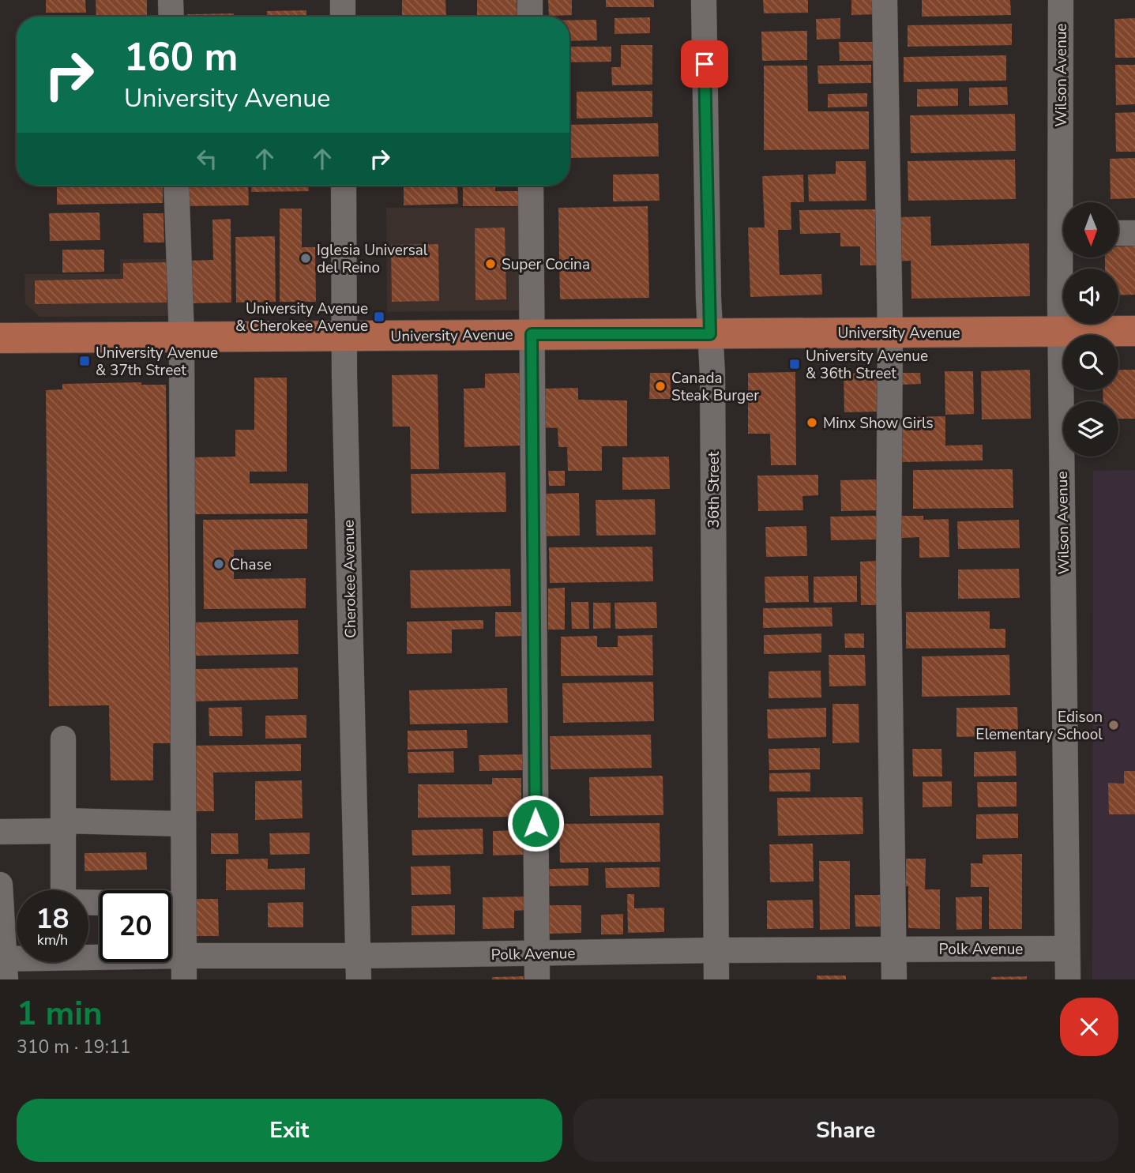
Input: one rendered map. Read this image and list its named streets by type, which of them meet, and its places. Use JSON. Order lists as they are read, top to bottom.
{
  "streets": {
    "main road": ["University Avenue"],
    "street": [
      "Wilson Avenue",
      "36th Street",
      "Cherokee Avenue",
      "Polk Avenue"
    ]
  },
  "crossings": [
    ["Wilson Avenue", "University Avenue"],
    ["Wilson Avenue", "Polk Avenue"],
    ["University Avenue", "36th Street"],
    ["University Avenue", "Cherokee Avenue"],
    ["36th Street", "Polk Avenue"],
    ["Cherokee Avenue", "Polk Avenue"]
  ],
  "places": {
    "other": [
      "Iglesia Universal del Reino",
      "Super Cocina",
      "Canada Steak Burger",
      "Minx Show Girls",
      "Chase",
      "Edison Elementary School"
    ],
    "transit": ["University Avenue & Cherokee Avenue", "University Avenue & 37th Street", "University Avenue & 36th Street"]
  },
  "north": "bottom",
  "page": {
    "turn": ["160 m", "University Avenue"],
    "speed": "18 km/h",
    "limit": "20",
    "heading": ["1 min", "310 m · 19:11"],
    "buttons": ["Exit", "Share"]
  }
}
